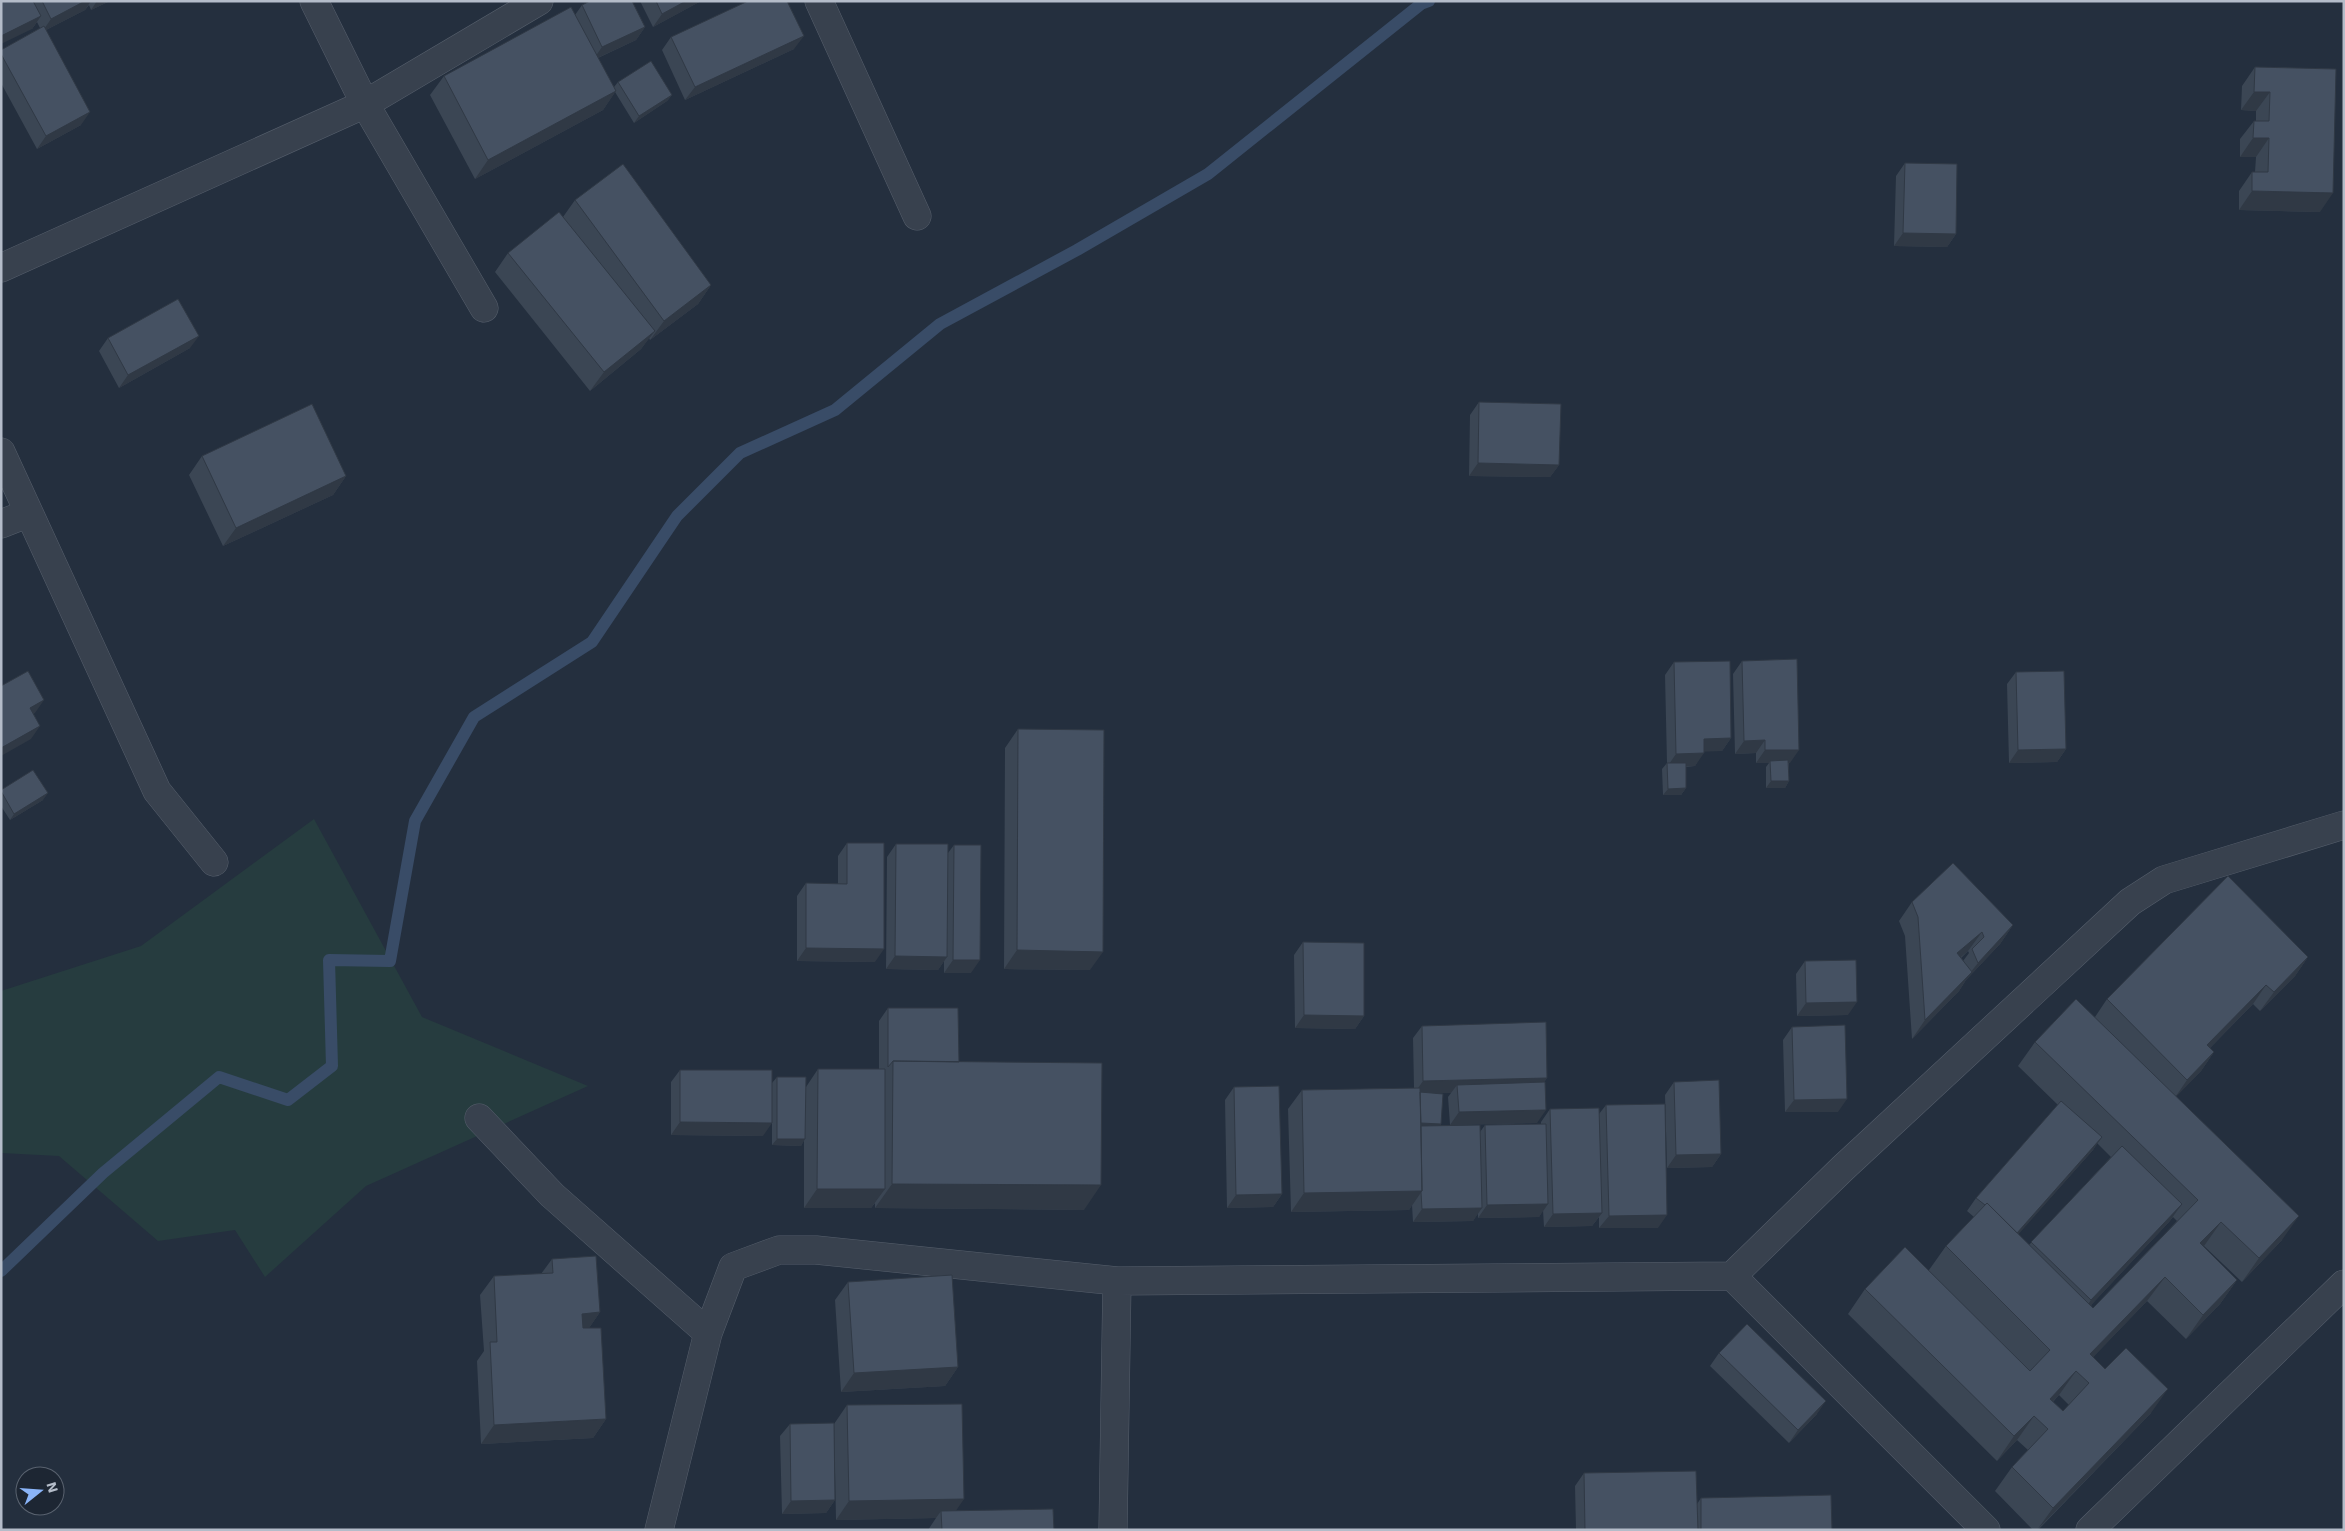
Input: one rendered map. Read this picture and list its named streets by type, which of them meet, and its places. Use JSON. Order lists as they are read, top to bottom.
{
  "north": "right"
}
